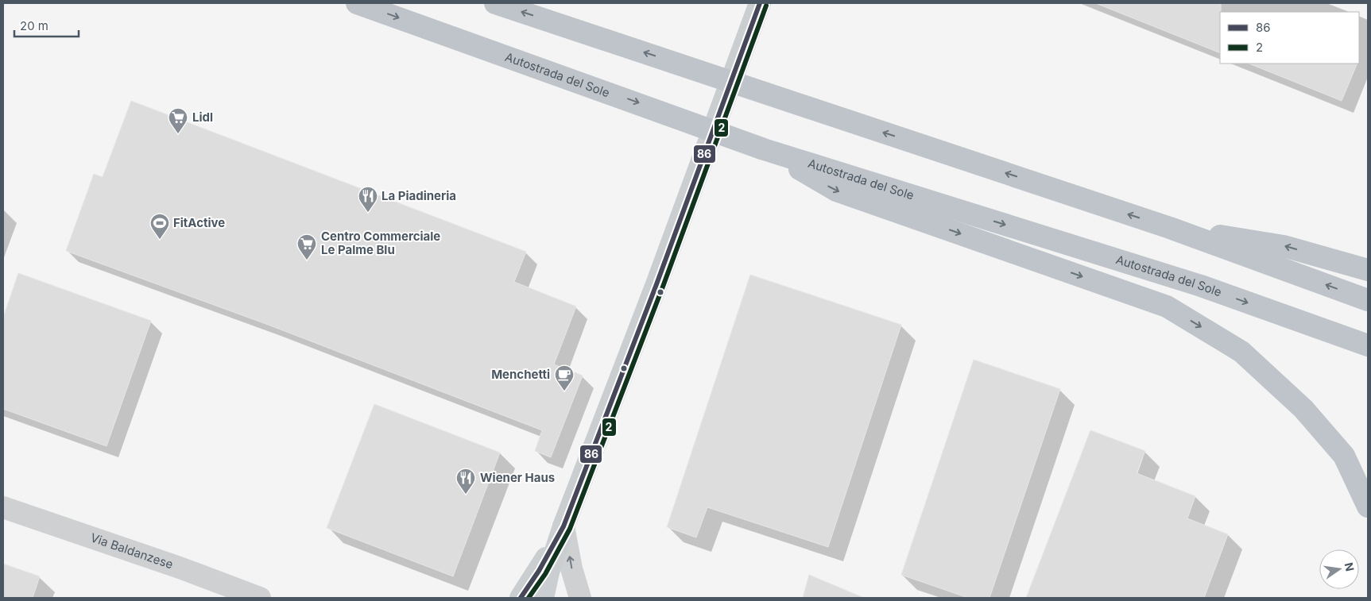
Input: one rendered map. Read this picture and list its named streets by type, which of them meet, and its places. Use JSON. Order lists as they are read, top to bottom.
{
  "streets": {
    "highway": ["Autostrada del Sole"],
    "street": ["Via Baldanzese"]
  },
  "places": {
    "supermarket": ["Lidl", "Centro Commerciale Le Palme Blu"],
    "restaurant": ["La Piadineria", "Wiener Haus"],
    "sports": ["FitActive"],
    "cafe": ["Menchetti"]
  },
  "lines": ["transit line 86", "transit line 2"],
  "legend": ["86", "2"],
  "scale_bar": "20 m",
  "north": "right"
}
